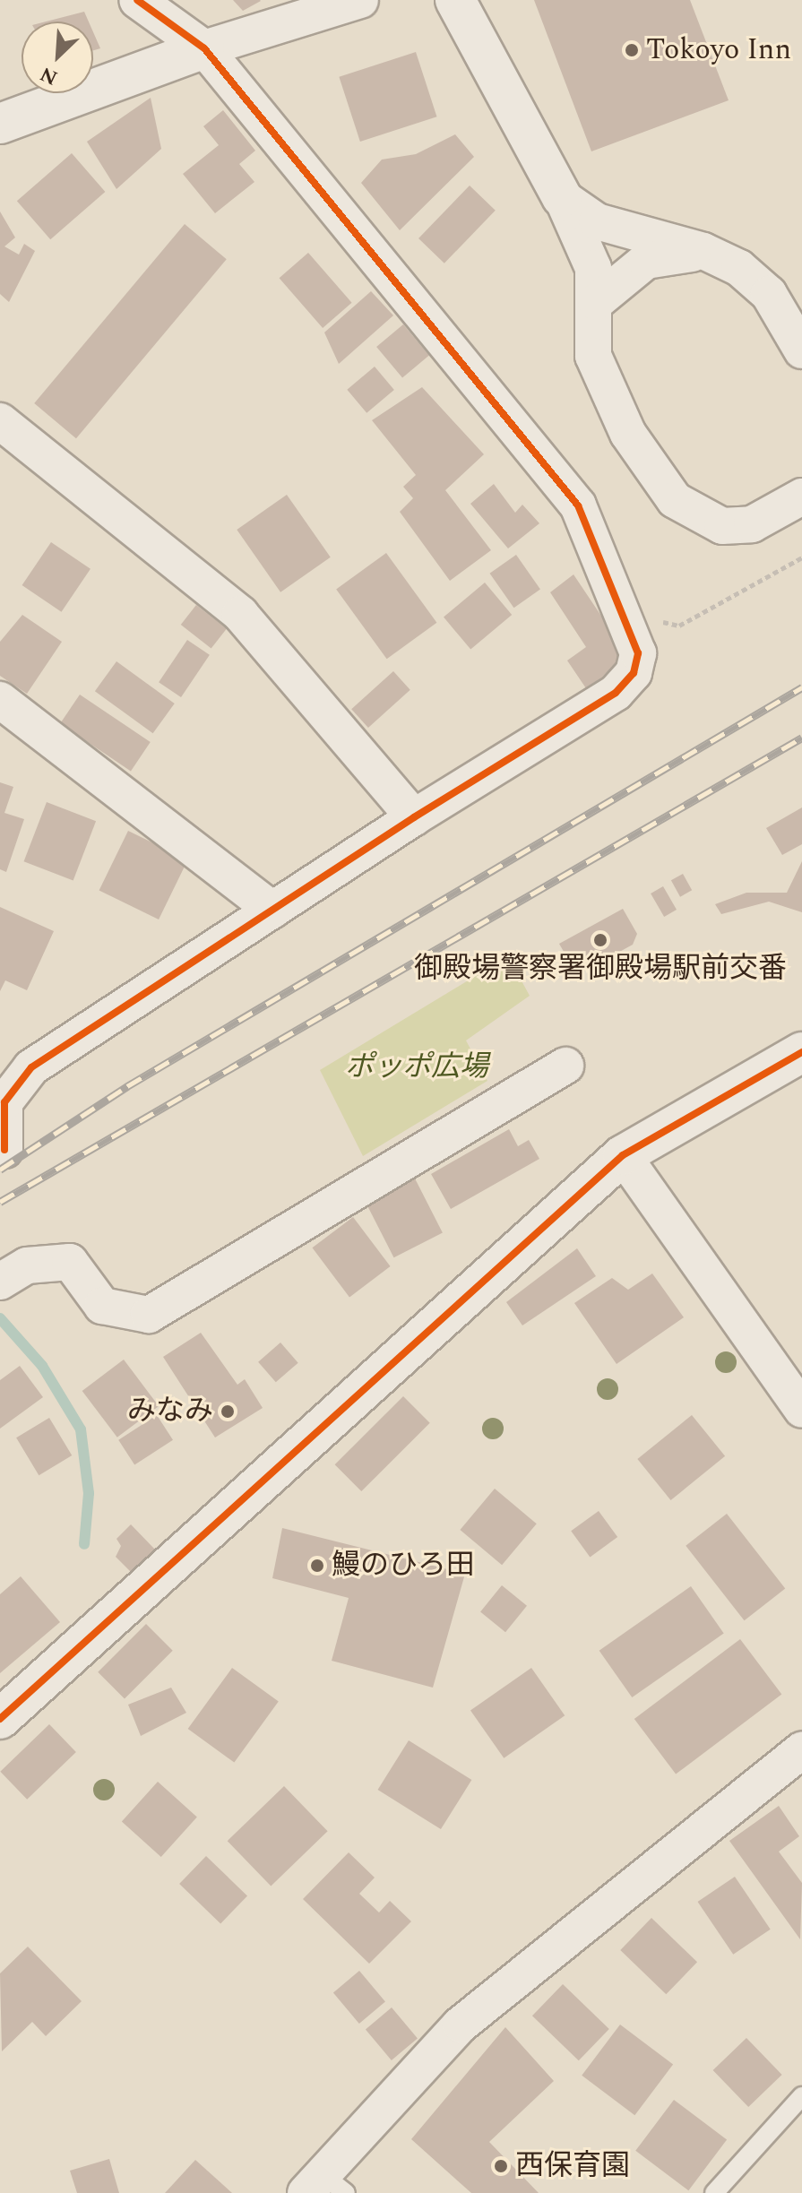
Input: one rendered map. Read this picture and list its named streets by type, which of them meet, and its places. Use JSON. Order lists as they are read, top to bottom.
{
  "parks": ["ポッポ広場"],
  "places": [
    "Tokoyo Inn",
    "御殿場警察署御殿場駅前交番",
    "みなみ",
    "鰻のひろ田",
    "西保育園"
  ],
  "north": "bottom left"
}
